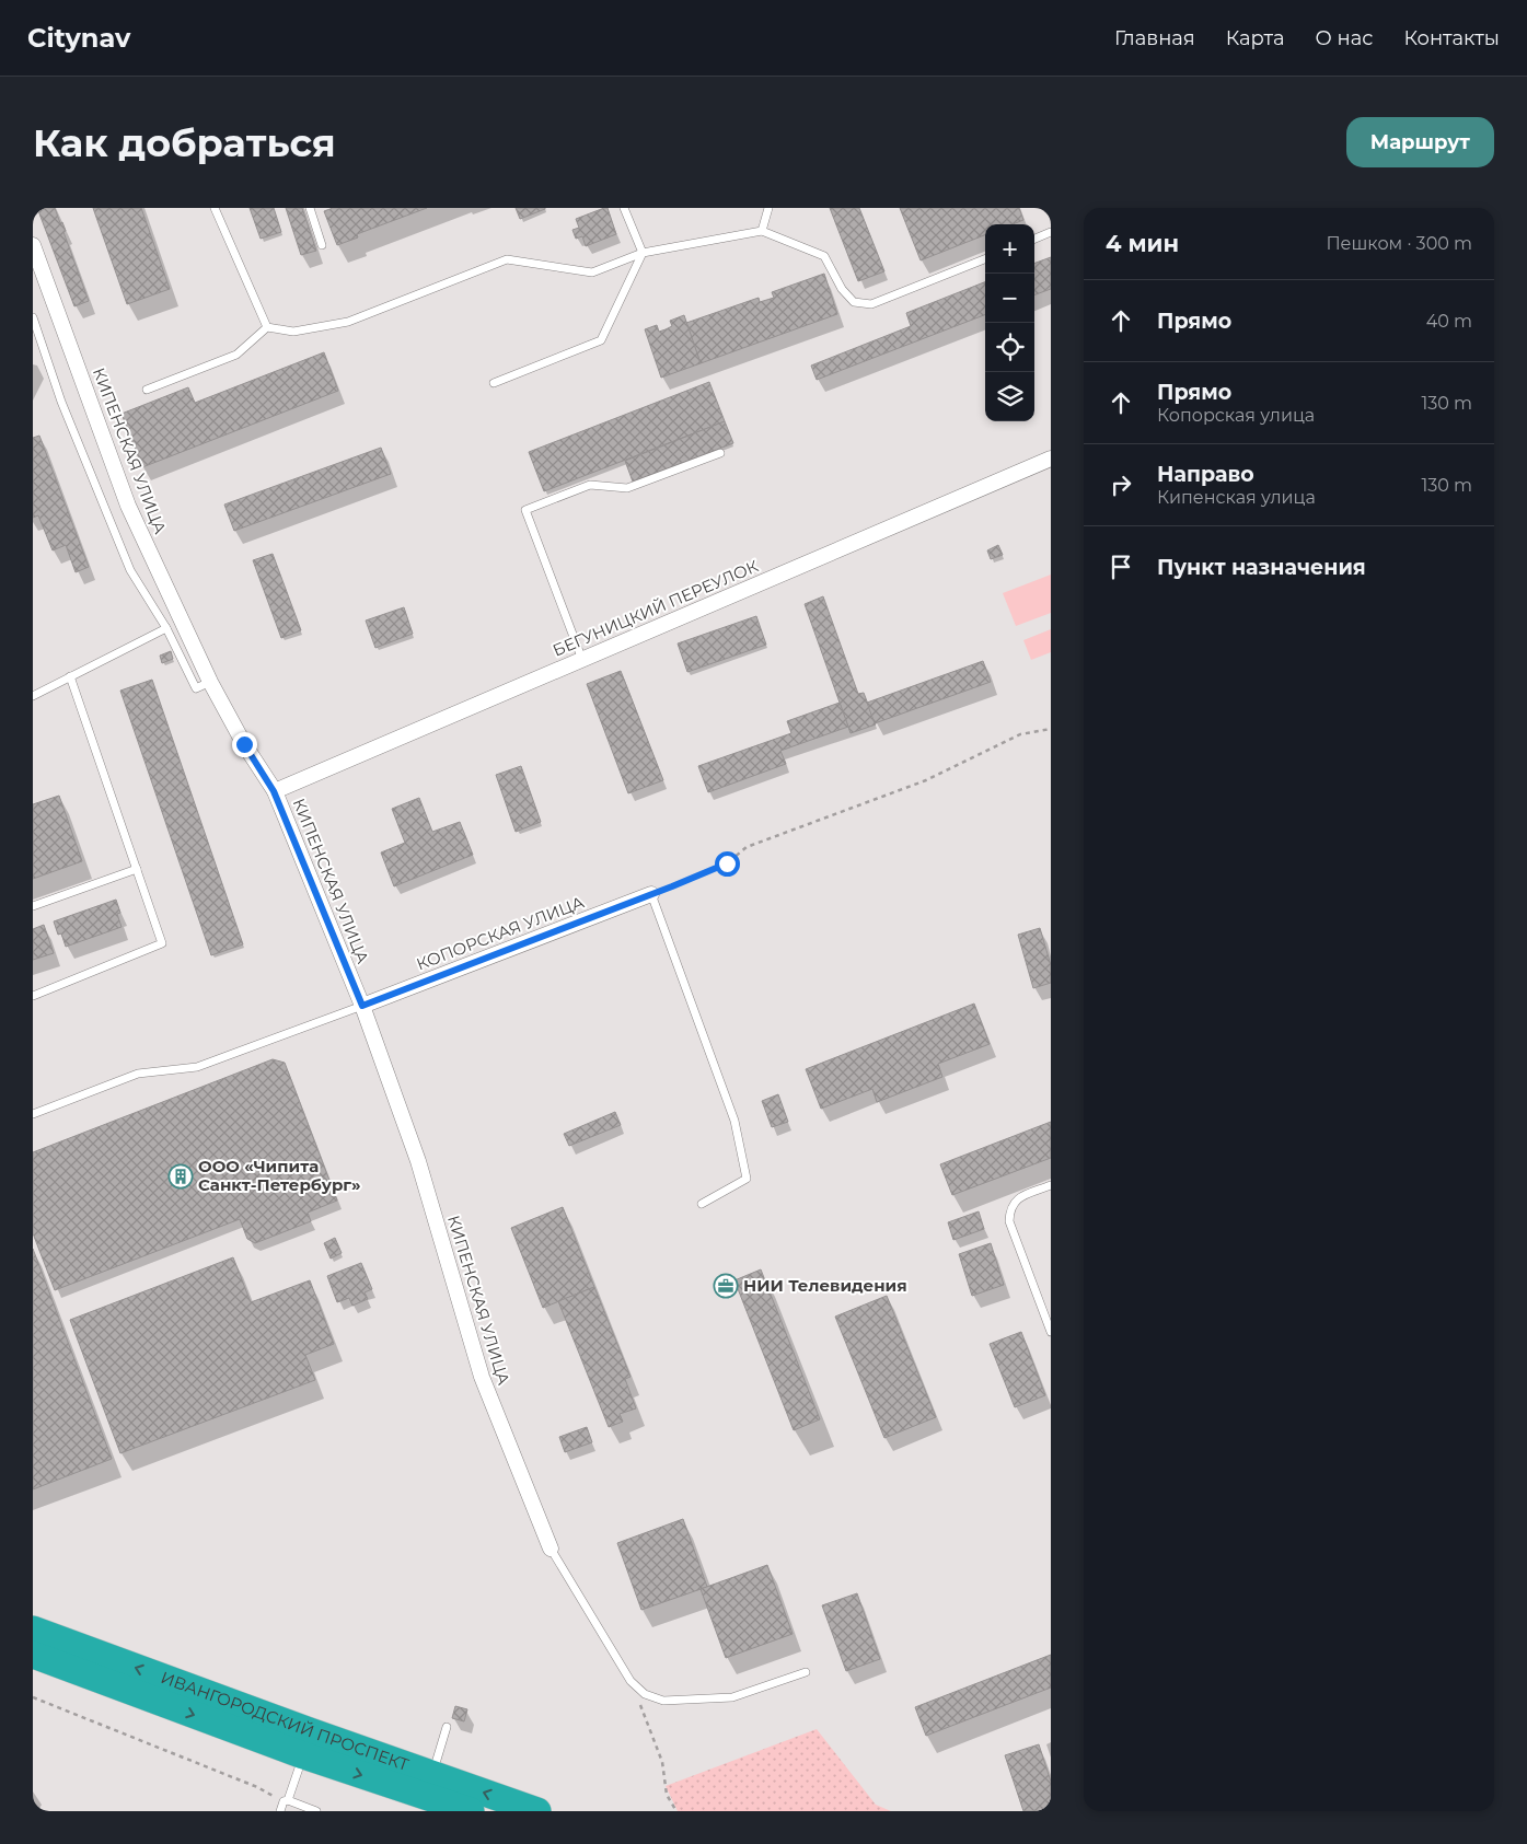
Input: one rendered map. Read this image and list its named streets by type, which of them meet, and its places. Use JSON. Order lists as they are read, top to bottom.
{
  "streets": {
    "highway": ["ИВАНГОРОДСКИЙ ПРОСПЕКТ"],
    "street": ["КИПЕНСКАЯ УЛИЦА", "БЕГУНИЦКИЙ ПЕРЕУЛОК", "КОПОРСКАЯ УЛИЦА"]
  },
  "crossings": [
    ["КИПЕНСКАЯ УЛИЦА", "БЕГУНИЦКИЙ ПЕРЕУЛОК"],
    ["КИПЕНСКАЯ УЛИЦА", "КОПОРСКАЯ УЛИЦА"]
  ],
  "places": {
    "building": ["ООО «Чипита Санкт-Петербург»"],
    "office": ["НИИ Телевидения"]
  },
  "page": {
    "header": "Citynav",
    "nav": [
      "Главная",
      "Карта",
      "О нас",
      "Контакты"
    ],
    "buttons": "Маршрут",
    "title": "Как добраться",
    "heading": ["4 мин", "Пешком · 300 m"],
    "map_buttons": ["+", "−"],
    "list": [
      ["Прямо", "40 m"],
      ["Прямо", "Копорская улица", "130 m"],
      ["Направо", "Кипенская улица", "130 m"],
      "Пункт назначения"
    ]
  }
}
